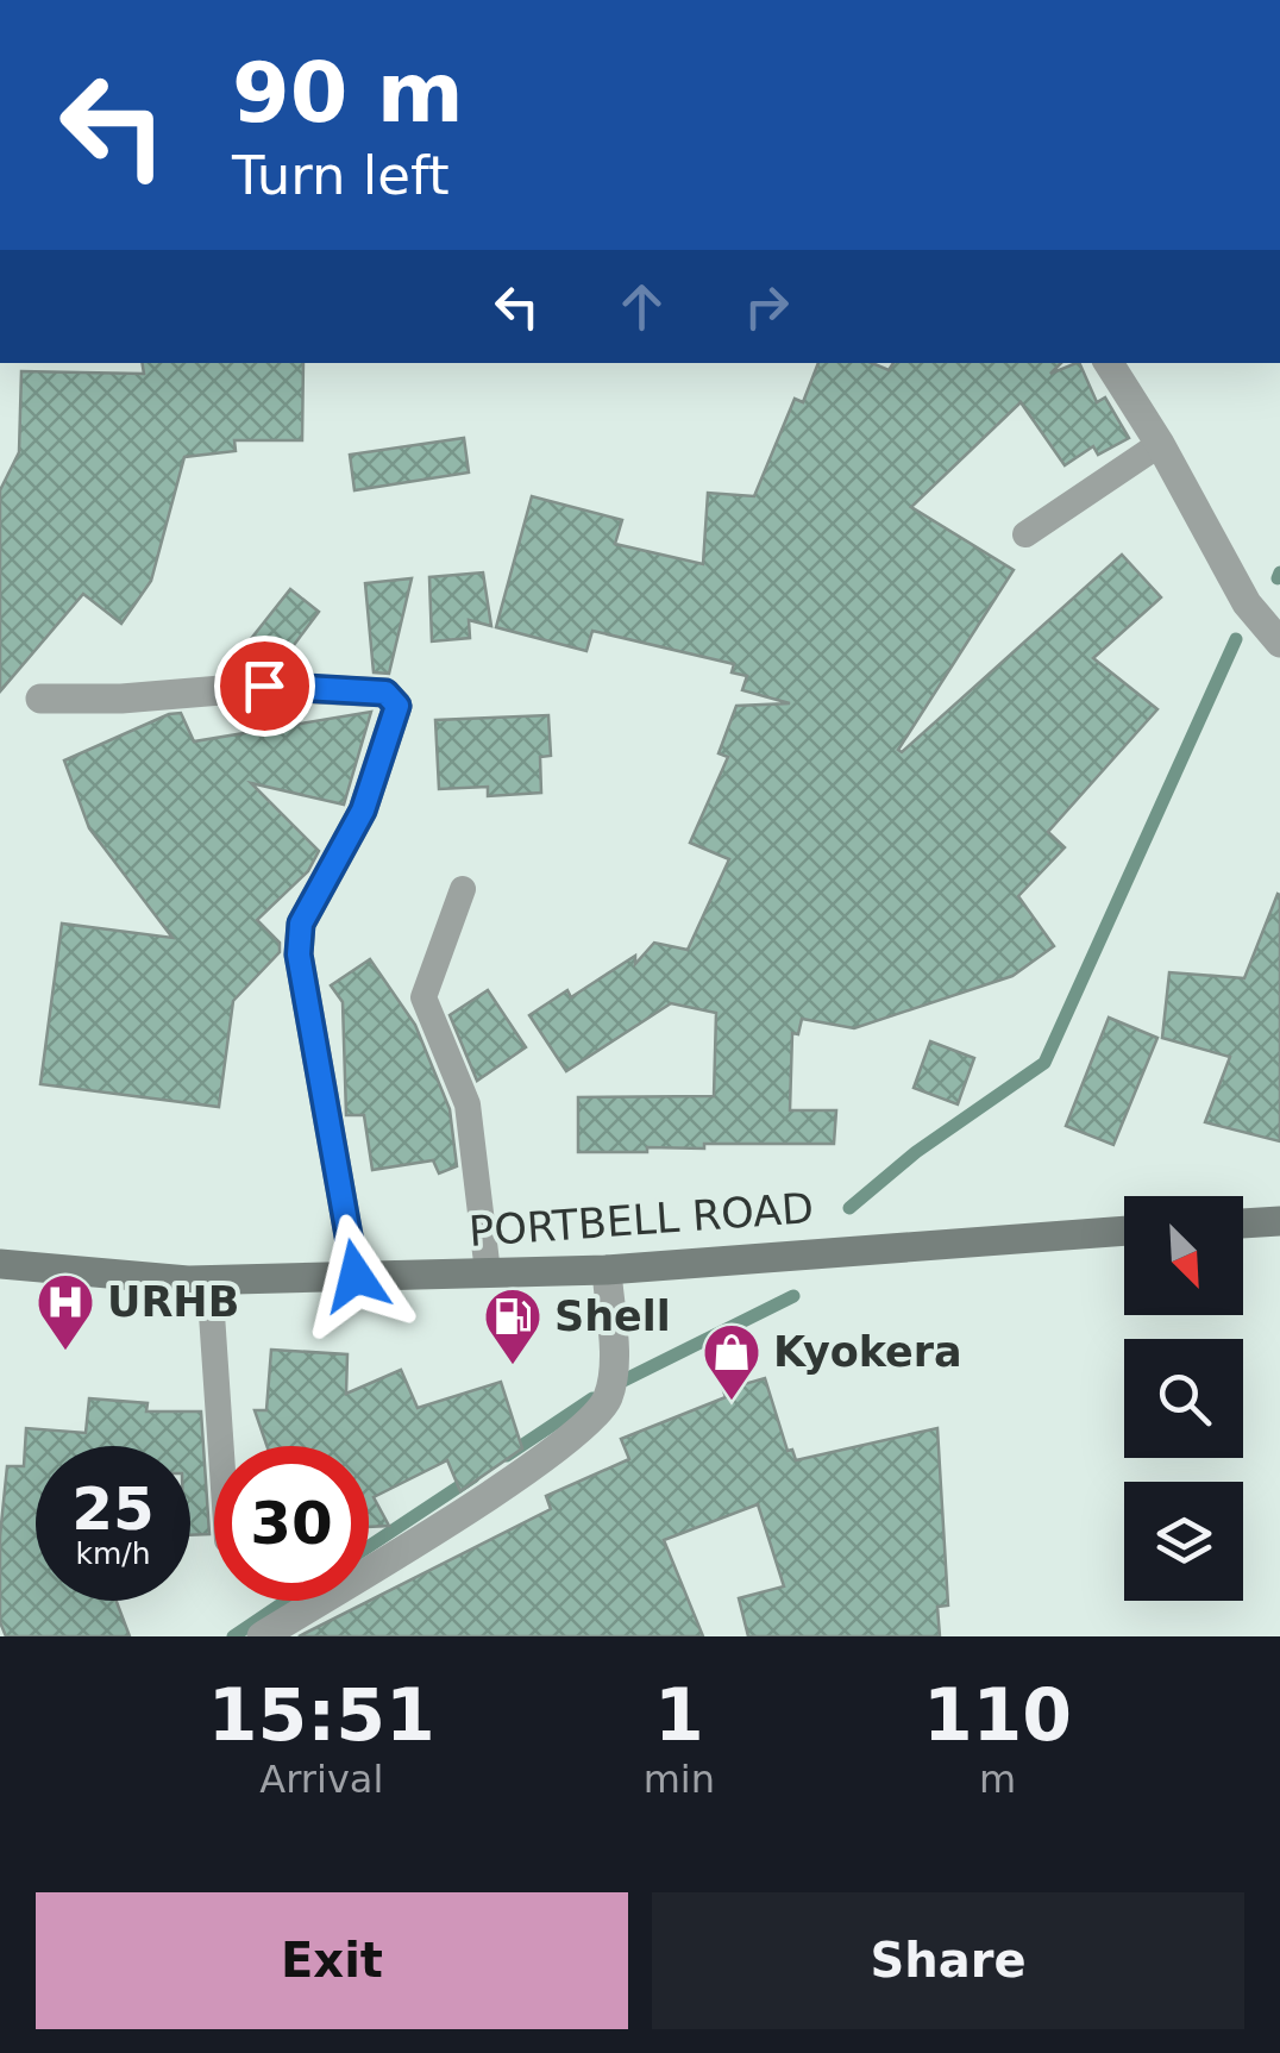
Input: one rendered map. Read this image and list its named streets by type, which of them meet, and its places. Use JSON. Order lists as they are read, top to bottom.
{
  "streets": {
    "main road": ["PORTBELL ROAD"]
  },
  "places": {
    "hospital": ["URHB"],
    "fuel station": ["Shell"],
    "shop": ["Kyokera"]
  },
  "north": "bottom right",
  "page": {
    "turn": ["90 m", "Turn left"],
    "speed": "25 km/h",
    "limit": "30",
    "eta": [
      "15:51",
      "Arrival",
      "1",
      "min",
      "110",
      "m"
    ],
    "buttons": ["Exit", "Share"]
  }
}
